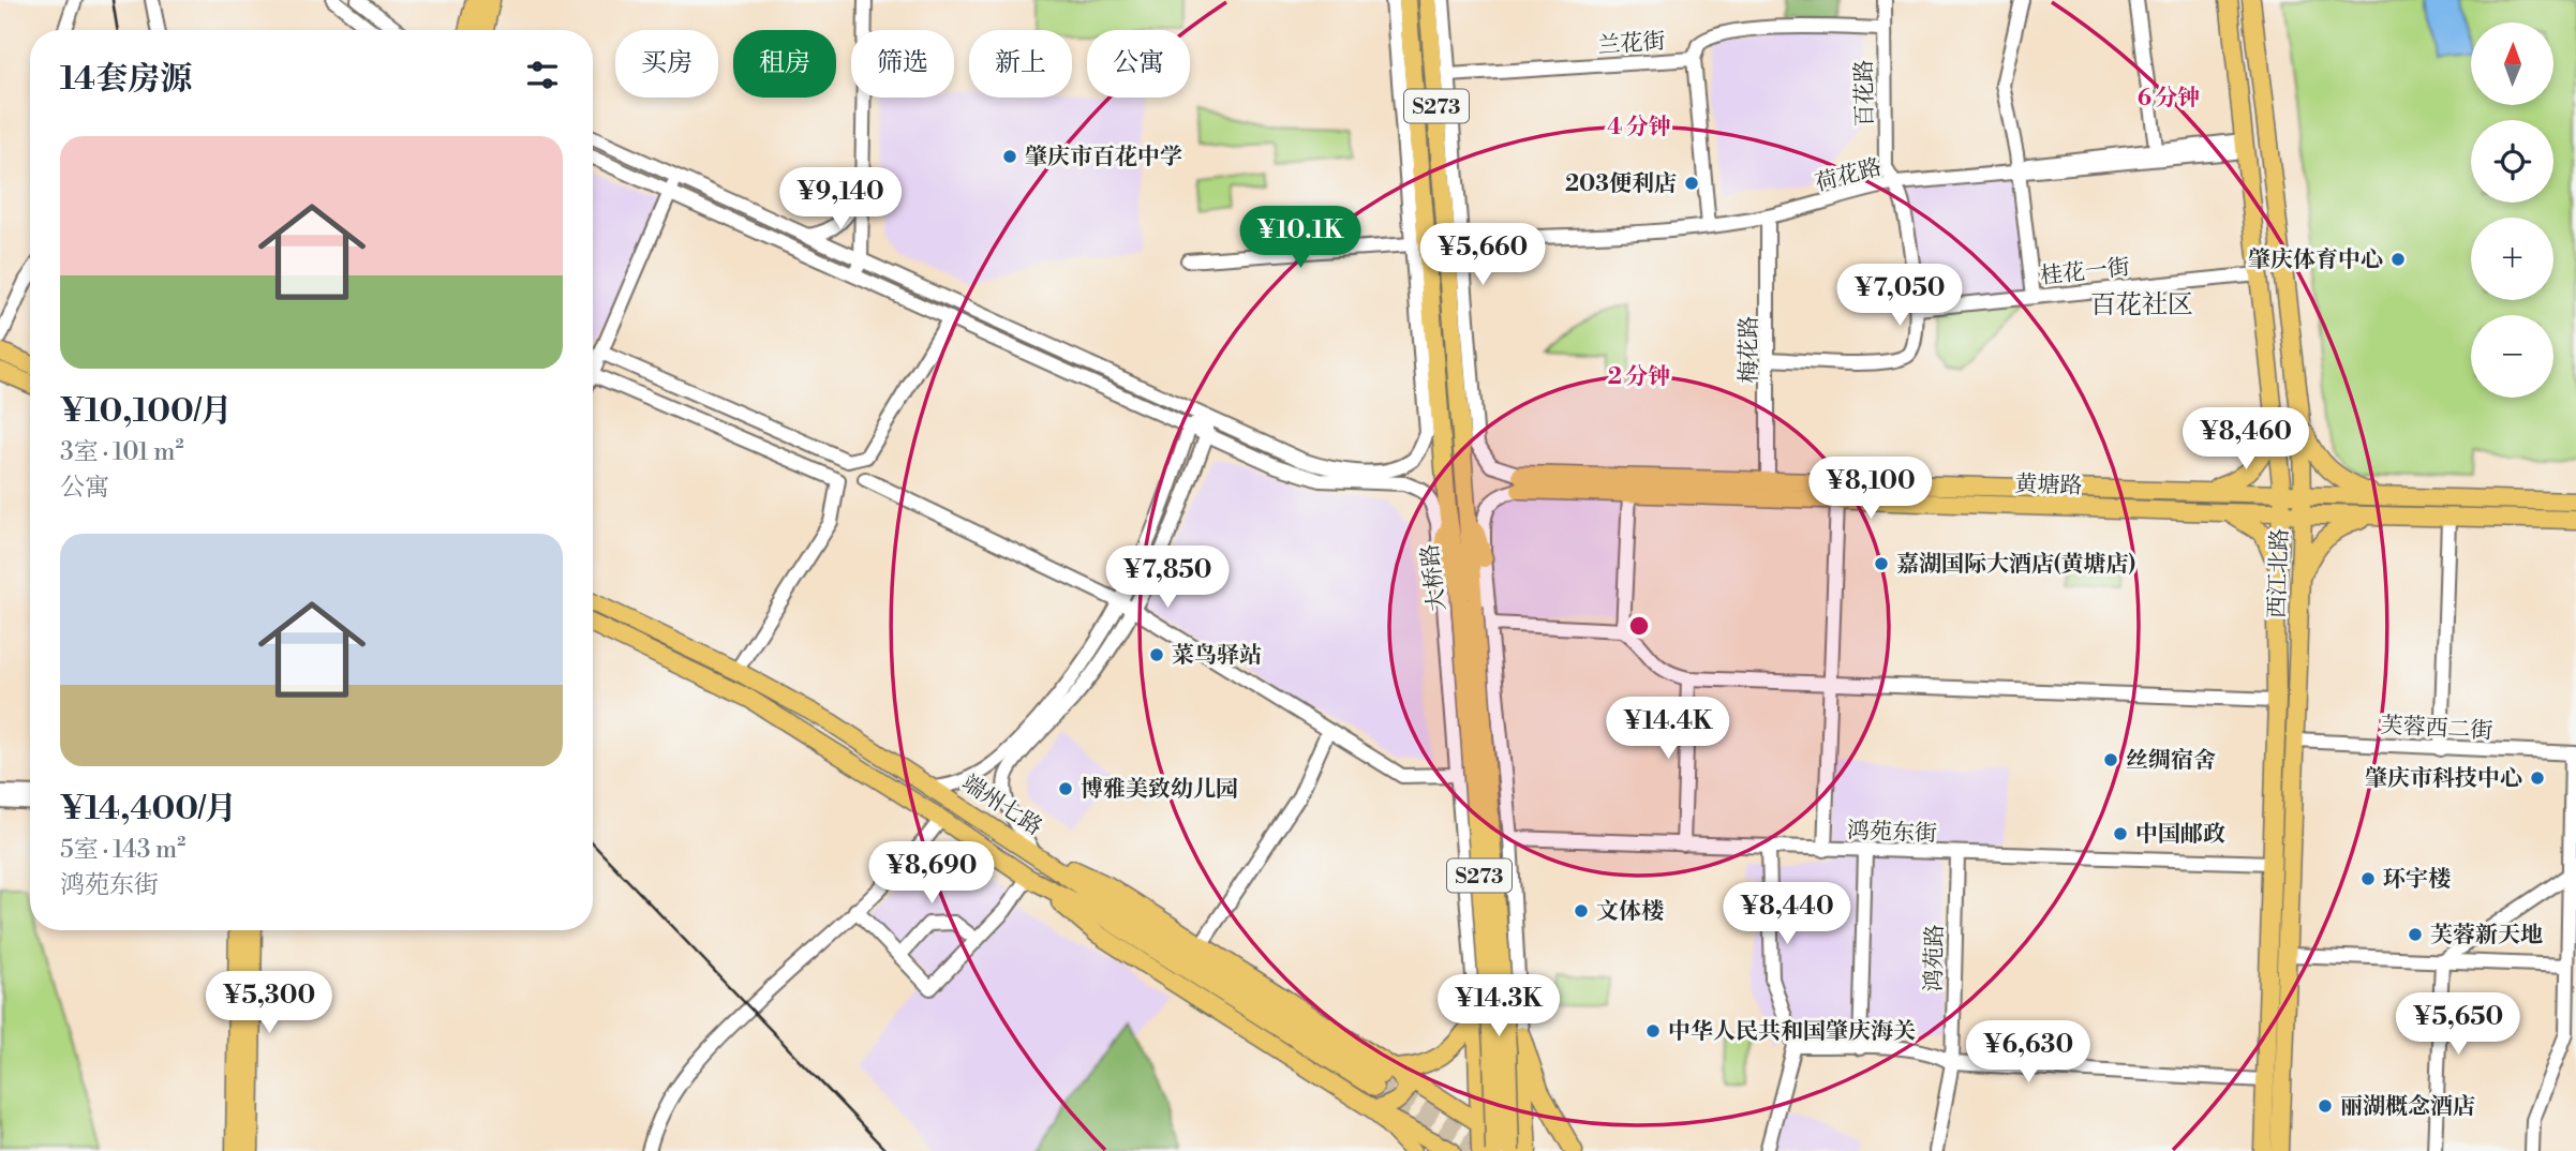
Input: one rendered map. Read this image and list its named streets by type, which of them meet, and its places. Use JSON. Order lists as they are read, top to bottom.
{
  "streets": {
    "main road": [
      "S273",
      "黄塘路",
      "西江北路",
      "大桥路",
      "端州七路"
    ],
    "street": [
      "兰花街",
      "百花路",
      "荷花路",
      "桂花一街",
      "梅花路",
      "芙蓉西二街",
      "鸿苑东街",
      "鸿苑路"
    ]
  },
  "crossings": [
    ["兰花街", "荷花路"],
    ["百花路", "荷花路"],
    ["百花路", "桂花一街"],
    ["百花路", "梅花路"],
    ["荷花路", "梅花路"],
    ["荷花路", "西江北路"],
    ["桂花一街", "西江北路"],
    ["梅花路", "黄塘路"],
    ["黄塘路", "西江北路"],
    ["西江北路", "芙蓉西二街"],
    ["西江北路", "鸿苑东街"],
    ["鸿苑东街", "鸿苑路"]
  ],
  "districts": ["百花社区"],
  "places": [
    "肇庆市百花中学",
    "203便利店",
    "肇庆体育中心",
    "嘉湖国际大酒店(黄塘店)",
    "菜鸟驿站",
    "丝绸宿舍",
    "肇庆市科技中心",
    "博雅美致幼儿园",
    "中国邮政",
    "环宇楼",
    "文体楼",
    "芙蓉新天地",
    "中华人民共和国肇庆海关",
    "丽湖概念酒店"
  ],
  "north": "top",
  "page": {
    "map_buttons": ["+", "−"],
    "chip": [
      "买房",
      "租房",
      "筛选",
      "新上",
      "公寓"
    ],
    "heading": "14套房源",
    "list": [
      {
        "name": "¥10,100/月",
        "note": "3室 · 101 m² · 公寓"
      },
      {
        "name": "¥14,400/月",
        "note": "5室 · 143 m² · 鸿苑东街"
      }
    ],
    "price": [
      "¥9,140",
      "¥10.1K",
      "¥5,660",
      "¥7,050",
      "¥8,460",
      "¥8,100",
      "¥7,850",
      "¥14.4K",
      "¥8,690",
      "¥8,440",
      "¥5,300",
      "¥14.3K",
      "¥5,650",
      "¥6,630"
    ]
  },
  "rings": ["6 分钟", "4 分钟", "2 分钟"]
}
